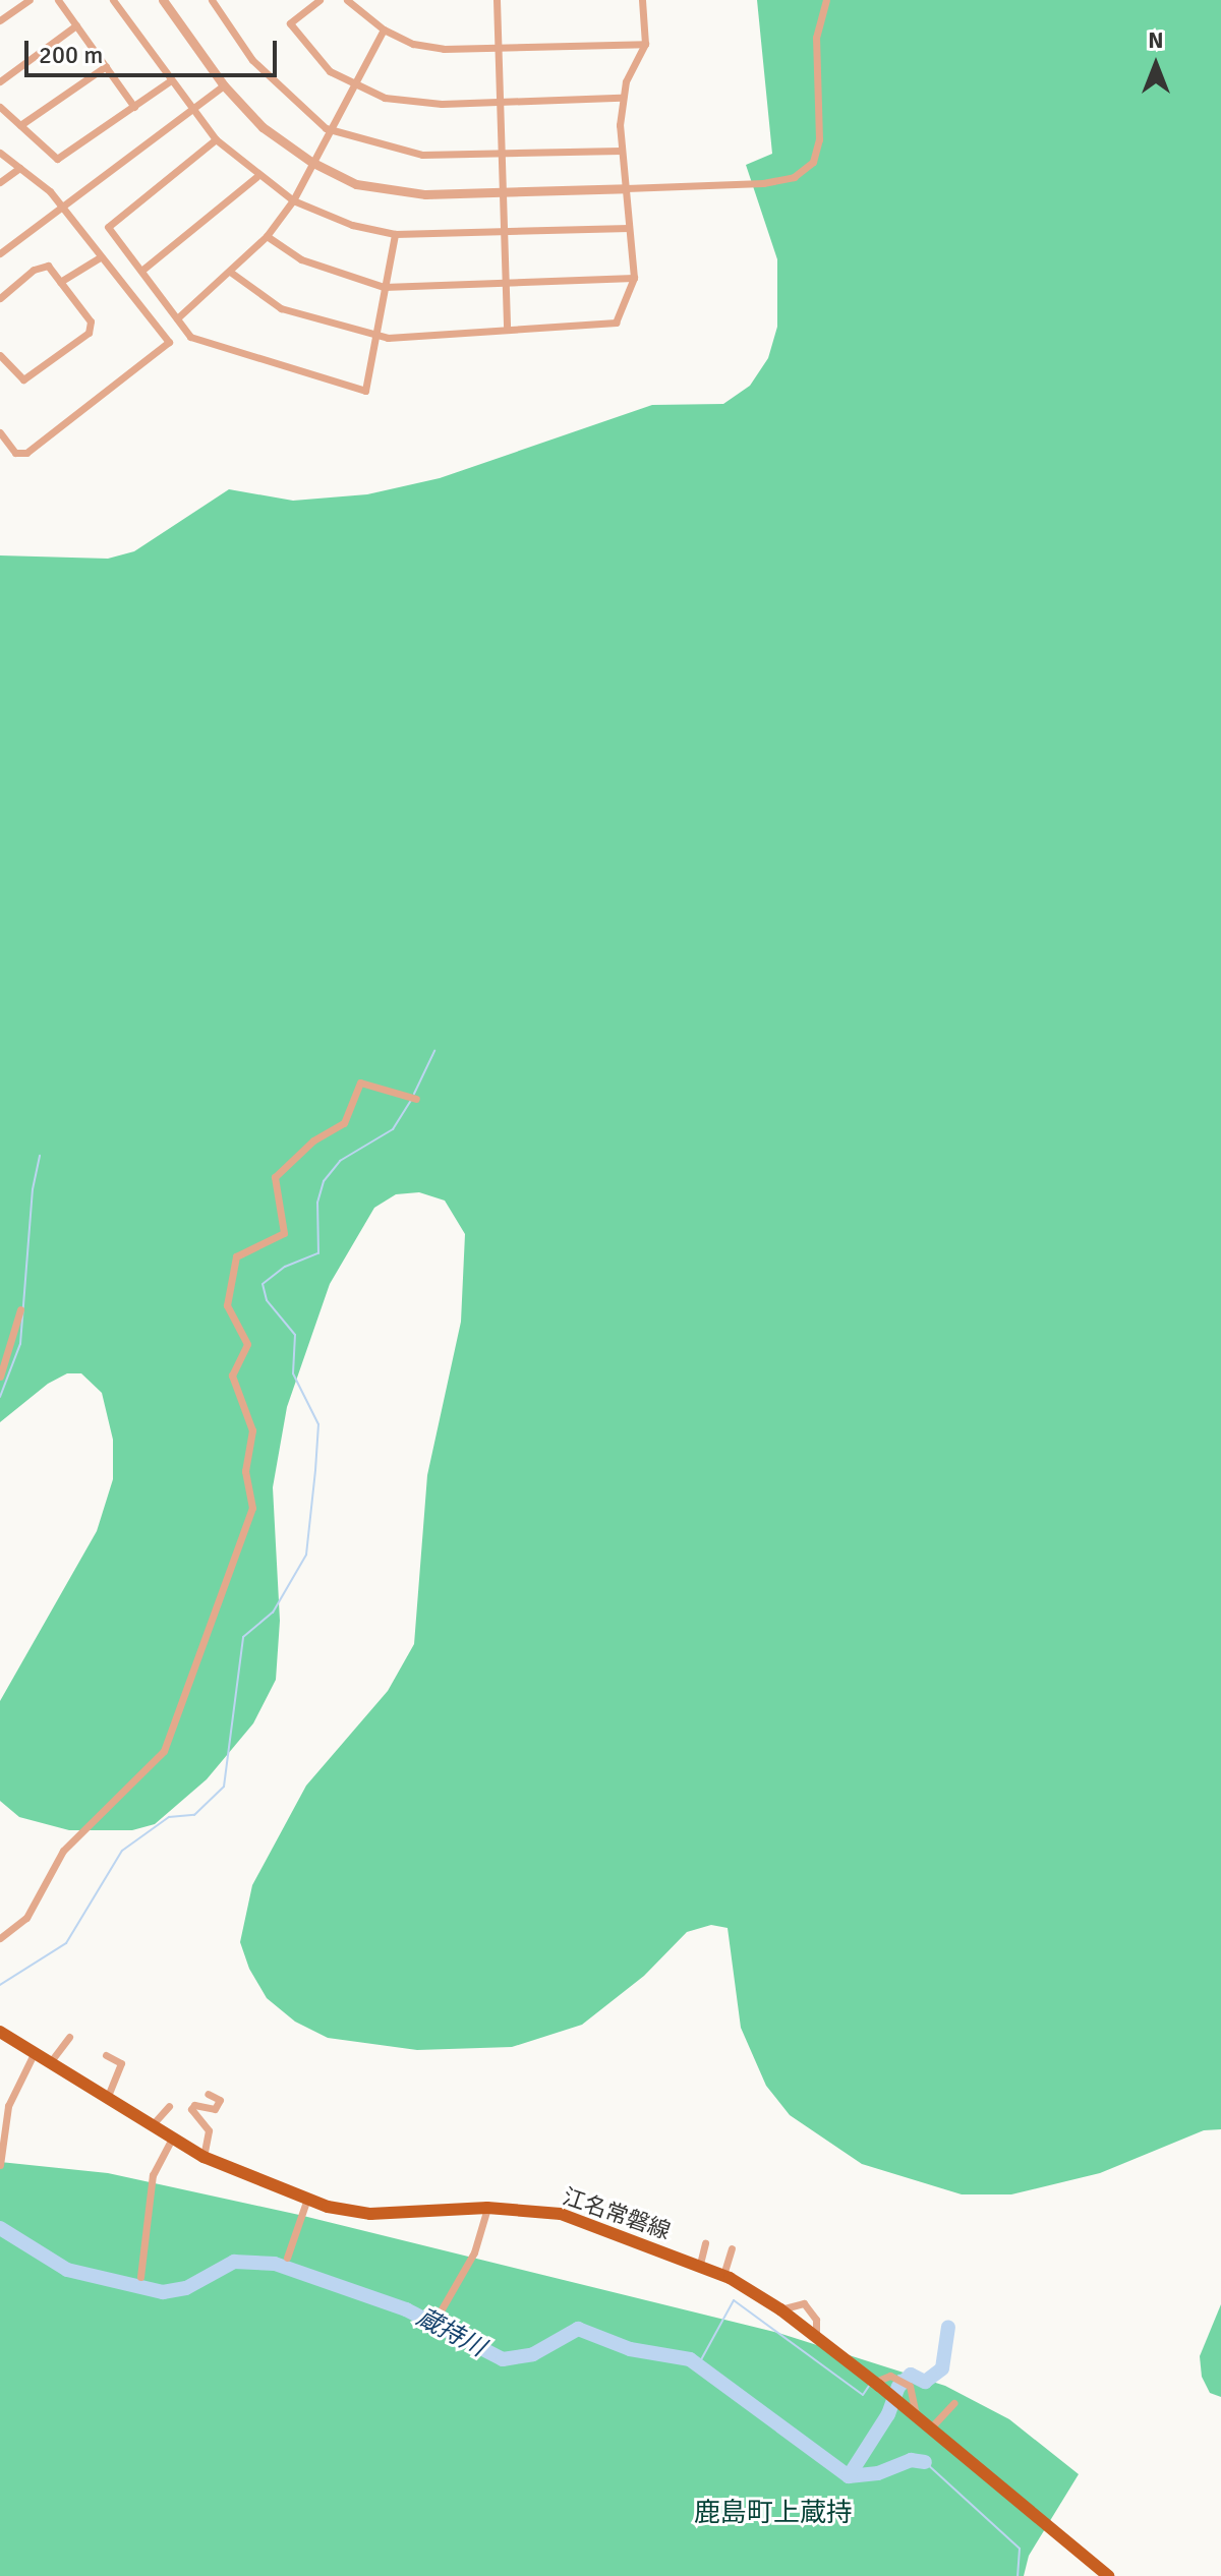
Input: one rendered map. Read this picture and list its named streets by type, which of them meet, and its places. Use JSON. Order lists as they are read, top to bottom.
{
  "streets": {
    "main road": ["江名常磐線"]
  },
  "districts": ["鹿島町上蔵持"],
  "water": ["蔵持川"],
  "scale_bar": "200 m",
  "north": "top"
}
